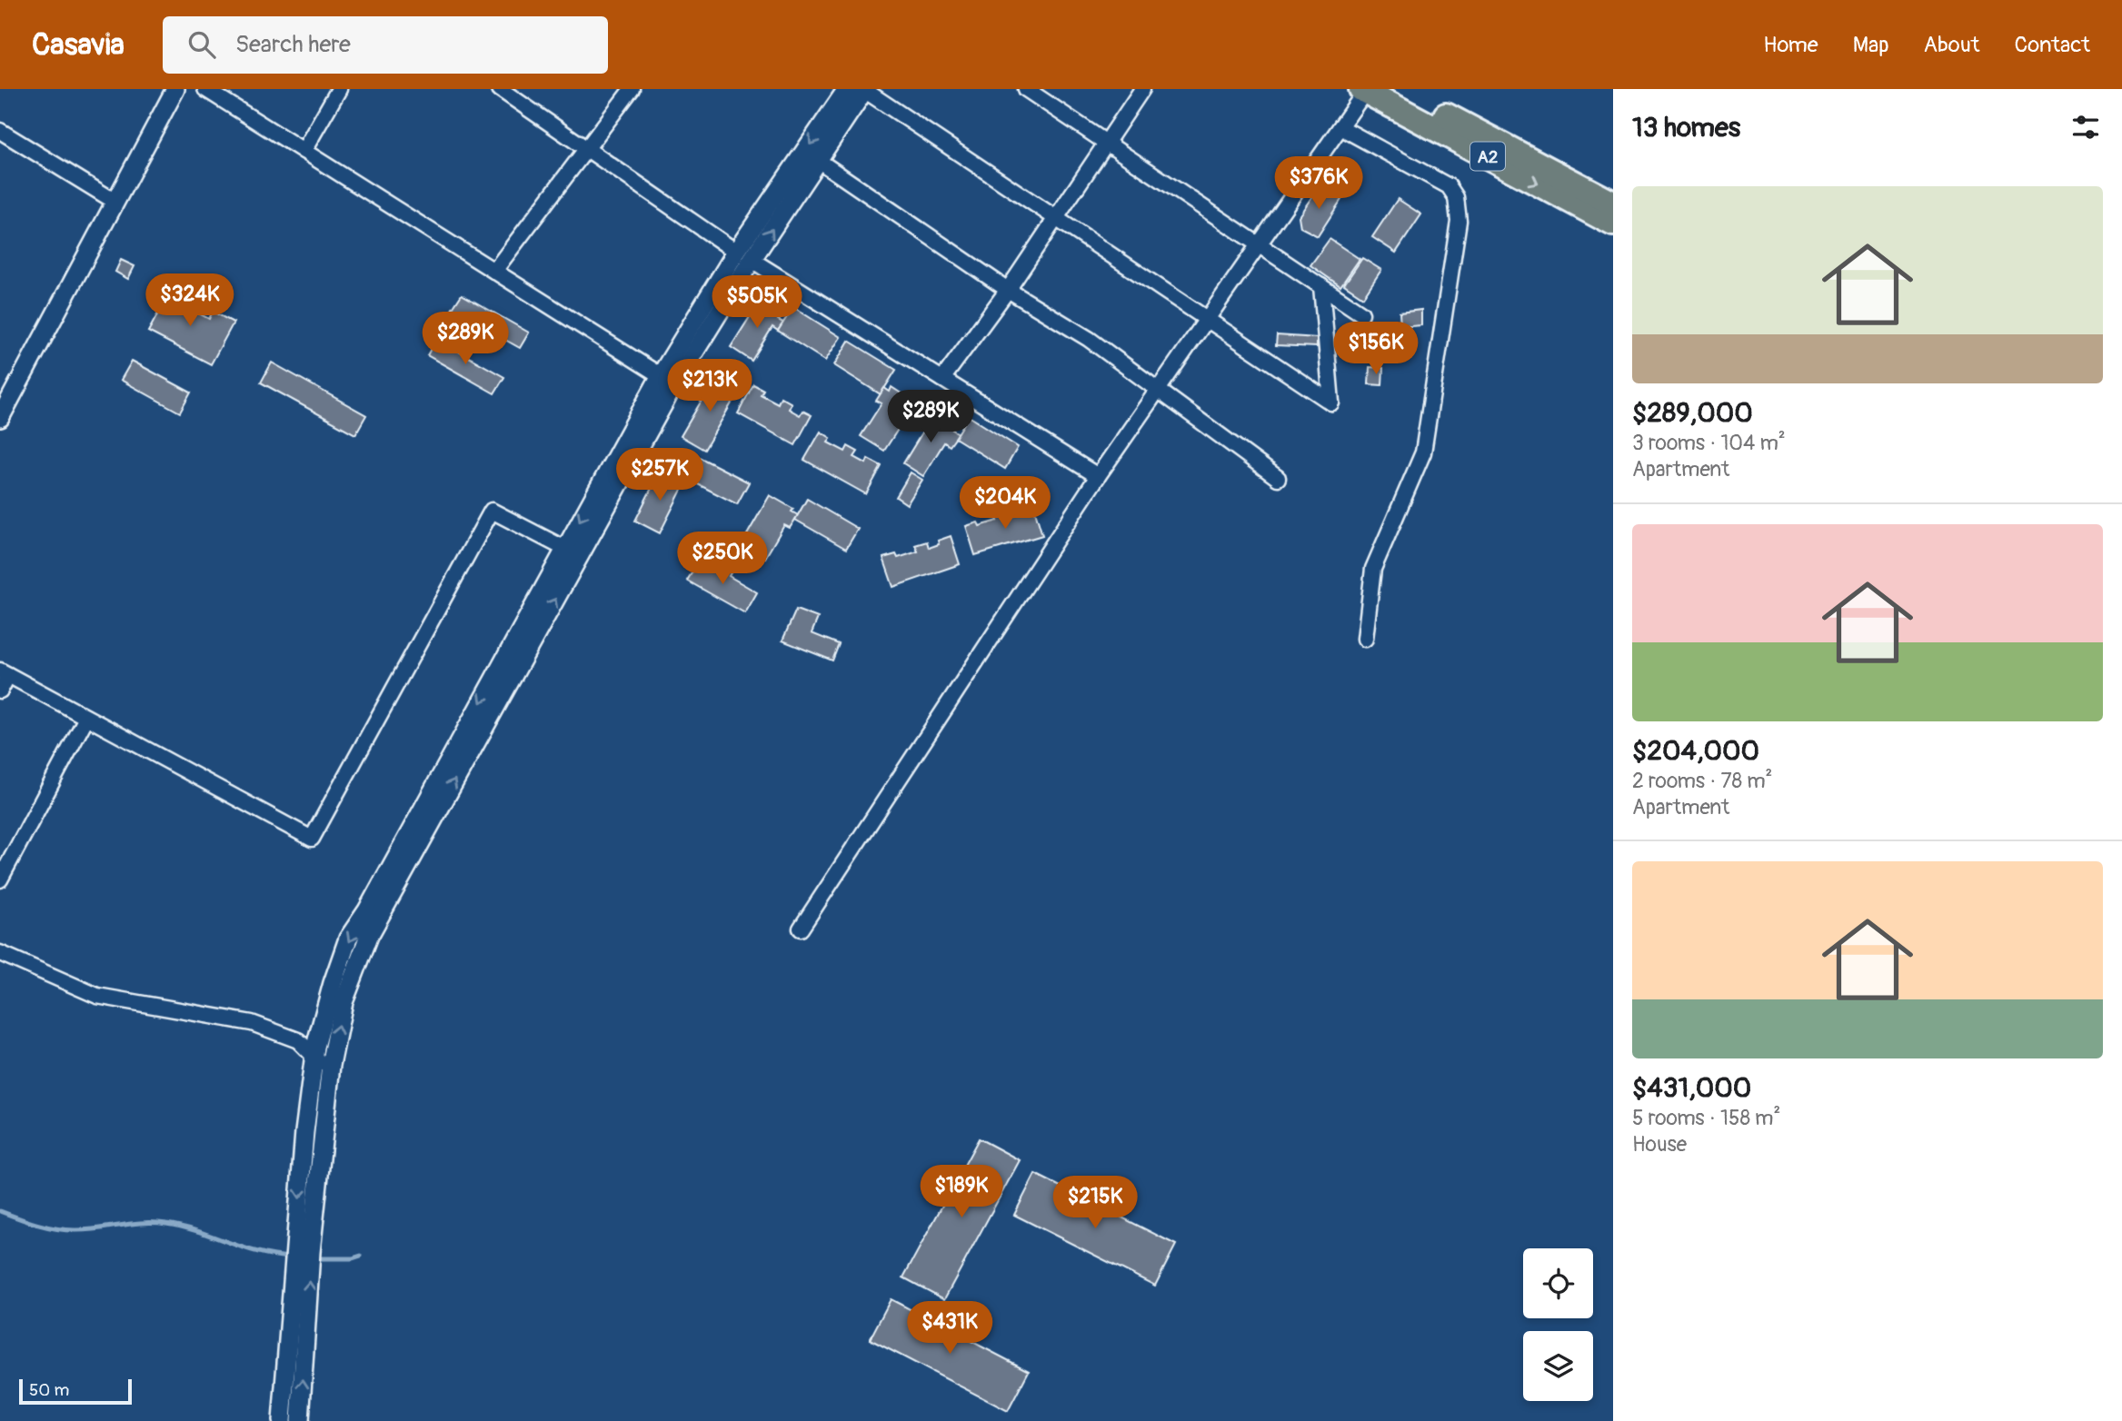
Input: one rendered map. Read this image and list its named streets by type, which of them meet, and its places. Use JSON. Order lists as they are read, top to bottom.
{
  "streets": {
    "highway": ["A2"]
  },
  "scale_bar": "50 m",
  "page": {
    "header": "Casavia",
    "search": "Search here",
    "nav": [
      "Home",
      "Map",
      "About",
      "Contact"
    ],
    "heading": "13 homes",
    "price": [
      "$376K",
      "$324K",
      "$505K",
      "$289K",
      "$156K",
      "$213K",
      "$289K",
      "$257K",
      "$204K",
      "$250K",
      "$189K",
      "$215K",
      "$431K"
    ],
    "list": [
      {
        "name": "$289,000",
        "note": "3 rooms · 104 m² · Apartment"
      },
      {
        "name": "$204,000",
        "note": "2 rooms · 78 m² · Apartment"
      },
      {
        "name": "$431,000",
        "note": "5 rooms · 158 m² · House"
      }
    ],
    "scale": "50 m"
  }
}
